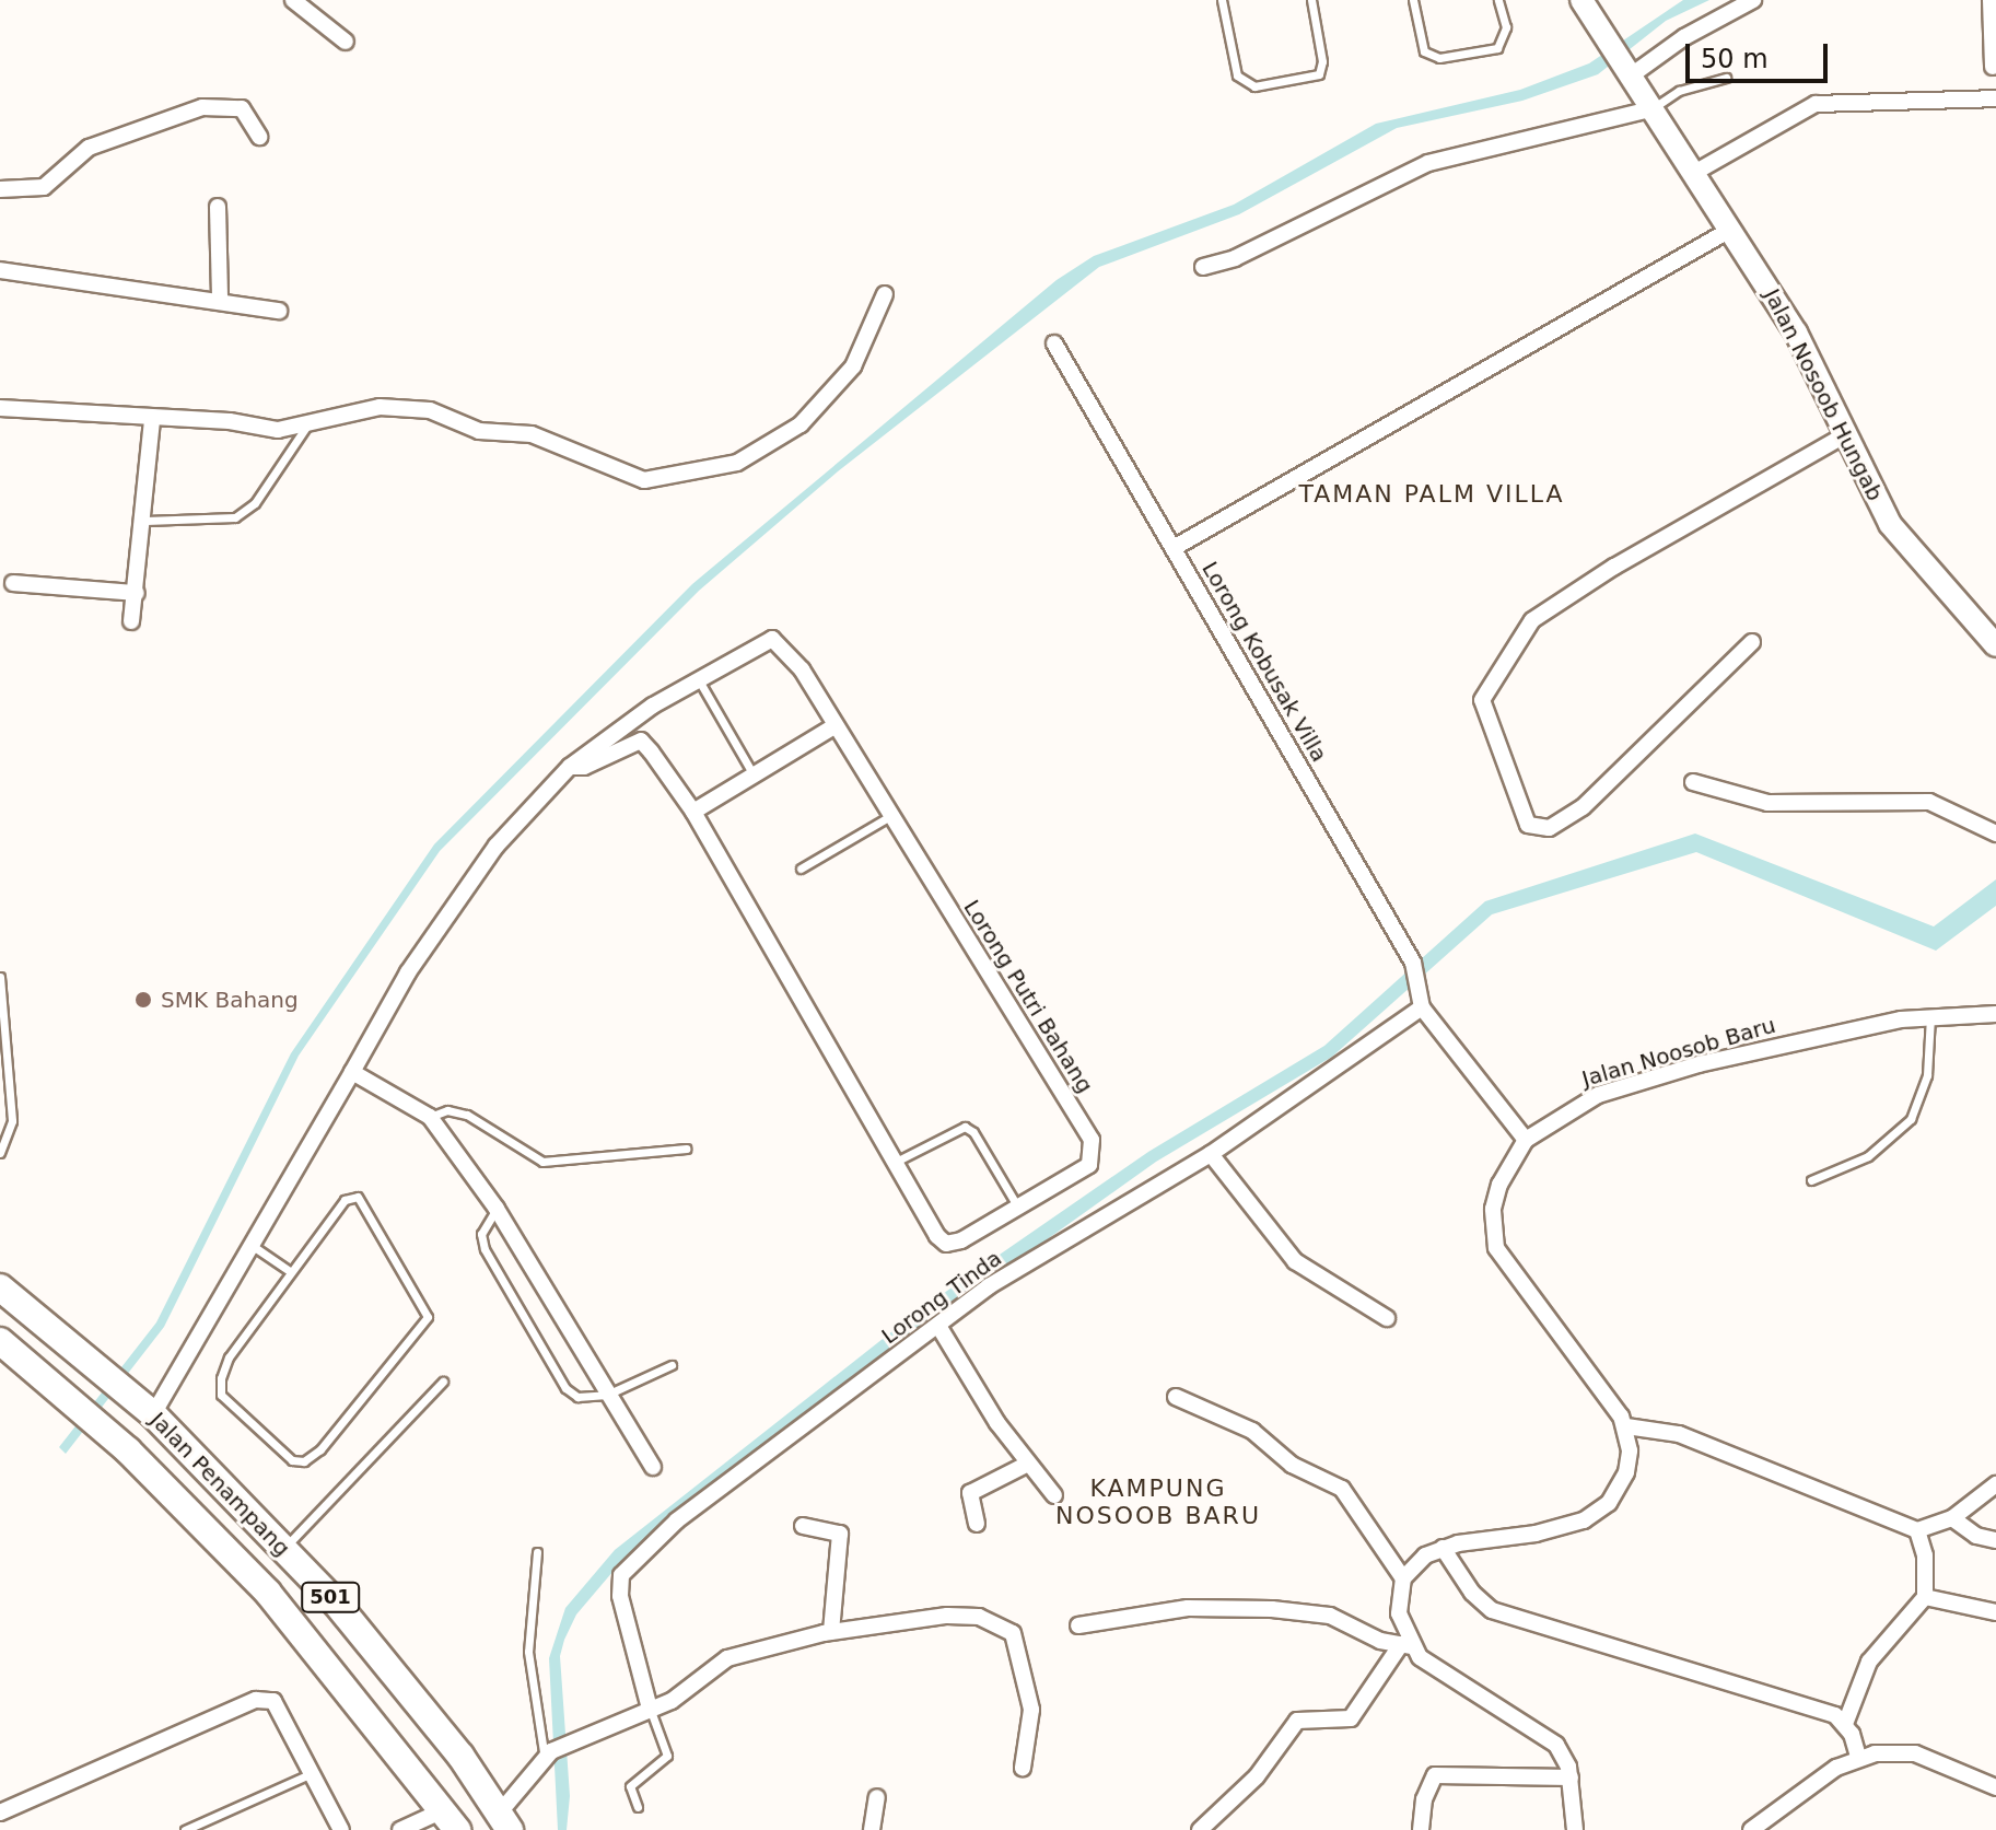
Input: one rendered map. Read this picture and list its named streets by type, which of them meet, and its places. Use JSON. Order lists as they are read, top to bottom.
{
  "streets": {
    "main road": ["Jalan Nosoob Hungab", "Jalan Penampang", "501"],
    "street": [
      "Lorong Kobusak Villa",
      "Lorong Putri Bahang",
      "Jalan Noosob Baru",
      "Lorong Tinda"
    ]
  },
  "crossings": [
    ["Lorong Kobusak Villa", "Lorong Tinda"],
    ["Lorong Putri Bahang", "Jalan Penampang"]
  ],
  "districts": ["TAMAN PALM VILLA", "KAMPUNG NOSOOB BARU"],
  "places": ["SMK Bahang"],
  "scale_bar": "50 m"
}
